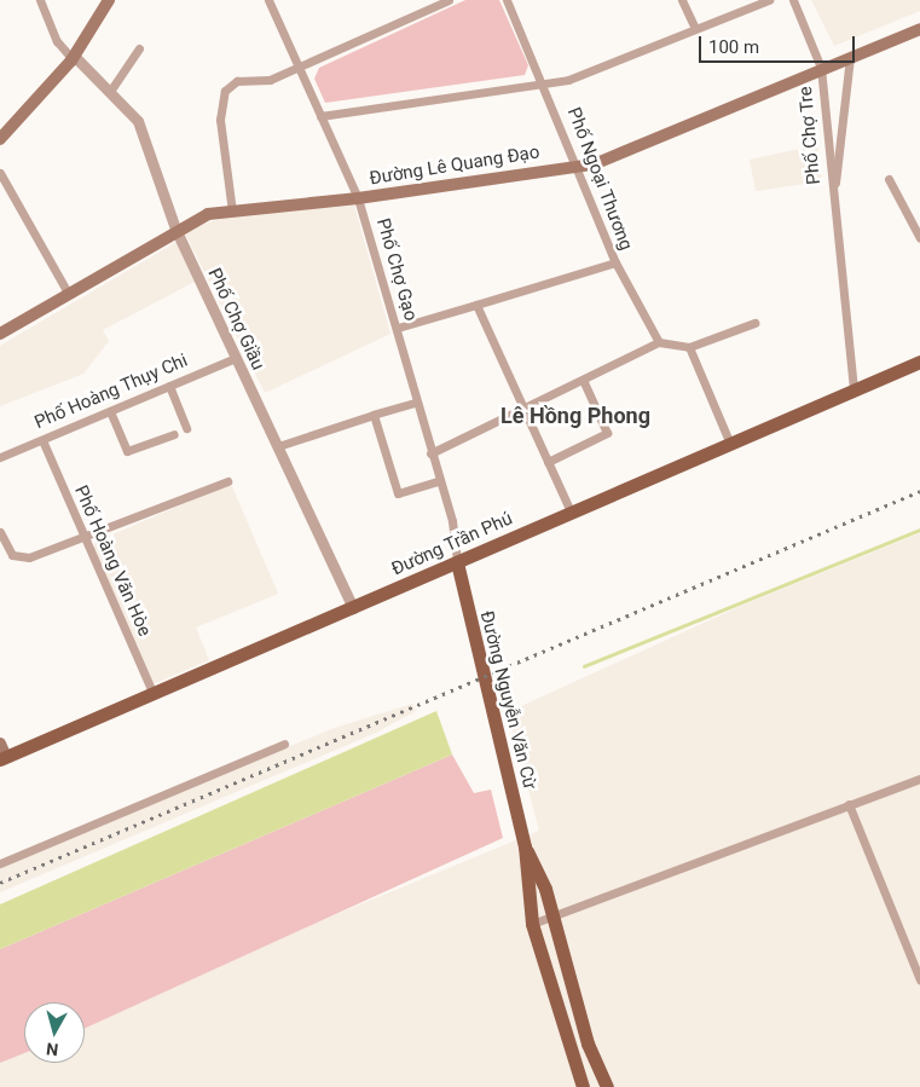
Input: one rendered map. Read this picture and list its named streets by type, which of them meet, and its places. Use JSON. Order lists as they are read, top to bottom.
{
  "streets": {
    "main road": ["Đường Lê Quang Đạo", "Đường Trần Phú", "Đường Nguyễn Văn Cừ"],
    "street": [
      "Phố Chợ Tre",
      "Phố Ngoại Thương",
      "Phố Chợ Gạo",
      "Phố Chợ Giầu",
      "Phố Hoàng Thụy Chi",
      "Phố Hoàng Văn Hòe"
    ]
  },
  "crossings": [
    ["Phố Chợ Tre", "Đường Lê Quang Đạo"],
    ["Phố Chợ Tre", "Đường Trần Phú"],
    ["Đường Lê Quang Đạo", "Phố Ngoại Thương"],
    ["Đường Lê Quang Đạo", "Phố Chợ Gạo"],
    ["Đường Lê Quang Đạo", "Phố Chợ Giầu"],
    ["Phố Ngoại Thương", "Phố Chợ Gạo"],
    ["Phố Chợ Gạo", "Đường Trần Phú"],
    ["Phố Chợ Gạo", "Đường Nguyễn Văn Cừ"],
    ["Phố Chợ Giầu", "Phố Hoàng Thụy Chi"],
    ["Phố Chợ Giầu", "Đường Trần Phú"],
    ["Phố Hoàng Thụy Chi", "Phố Hoàng Văn Hòe"],
    ["Đường Trần Phú", "Phố Hoàng Văn Hòe"],
    ["Đường Trần Phú", "Đường Nguyễn Văn Cừ"]
  ],
  "districts": ["Lê Hồng Phong"],
  "scale_bar": "100 m",
  "north": "bottom"
}
